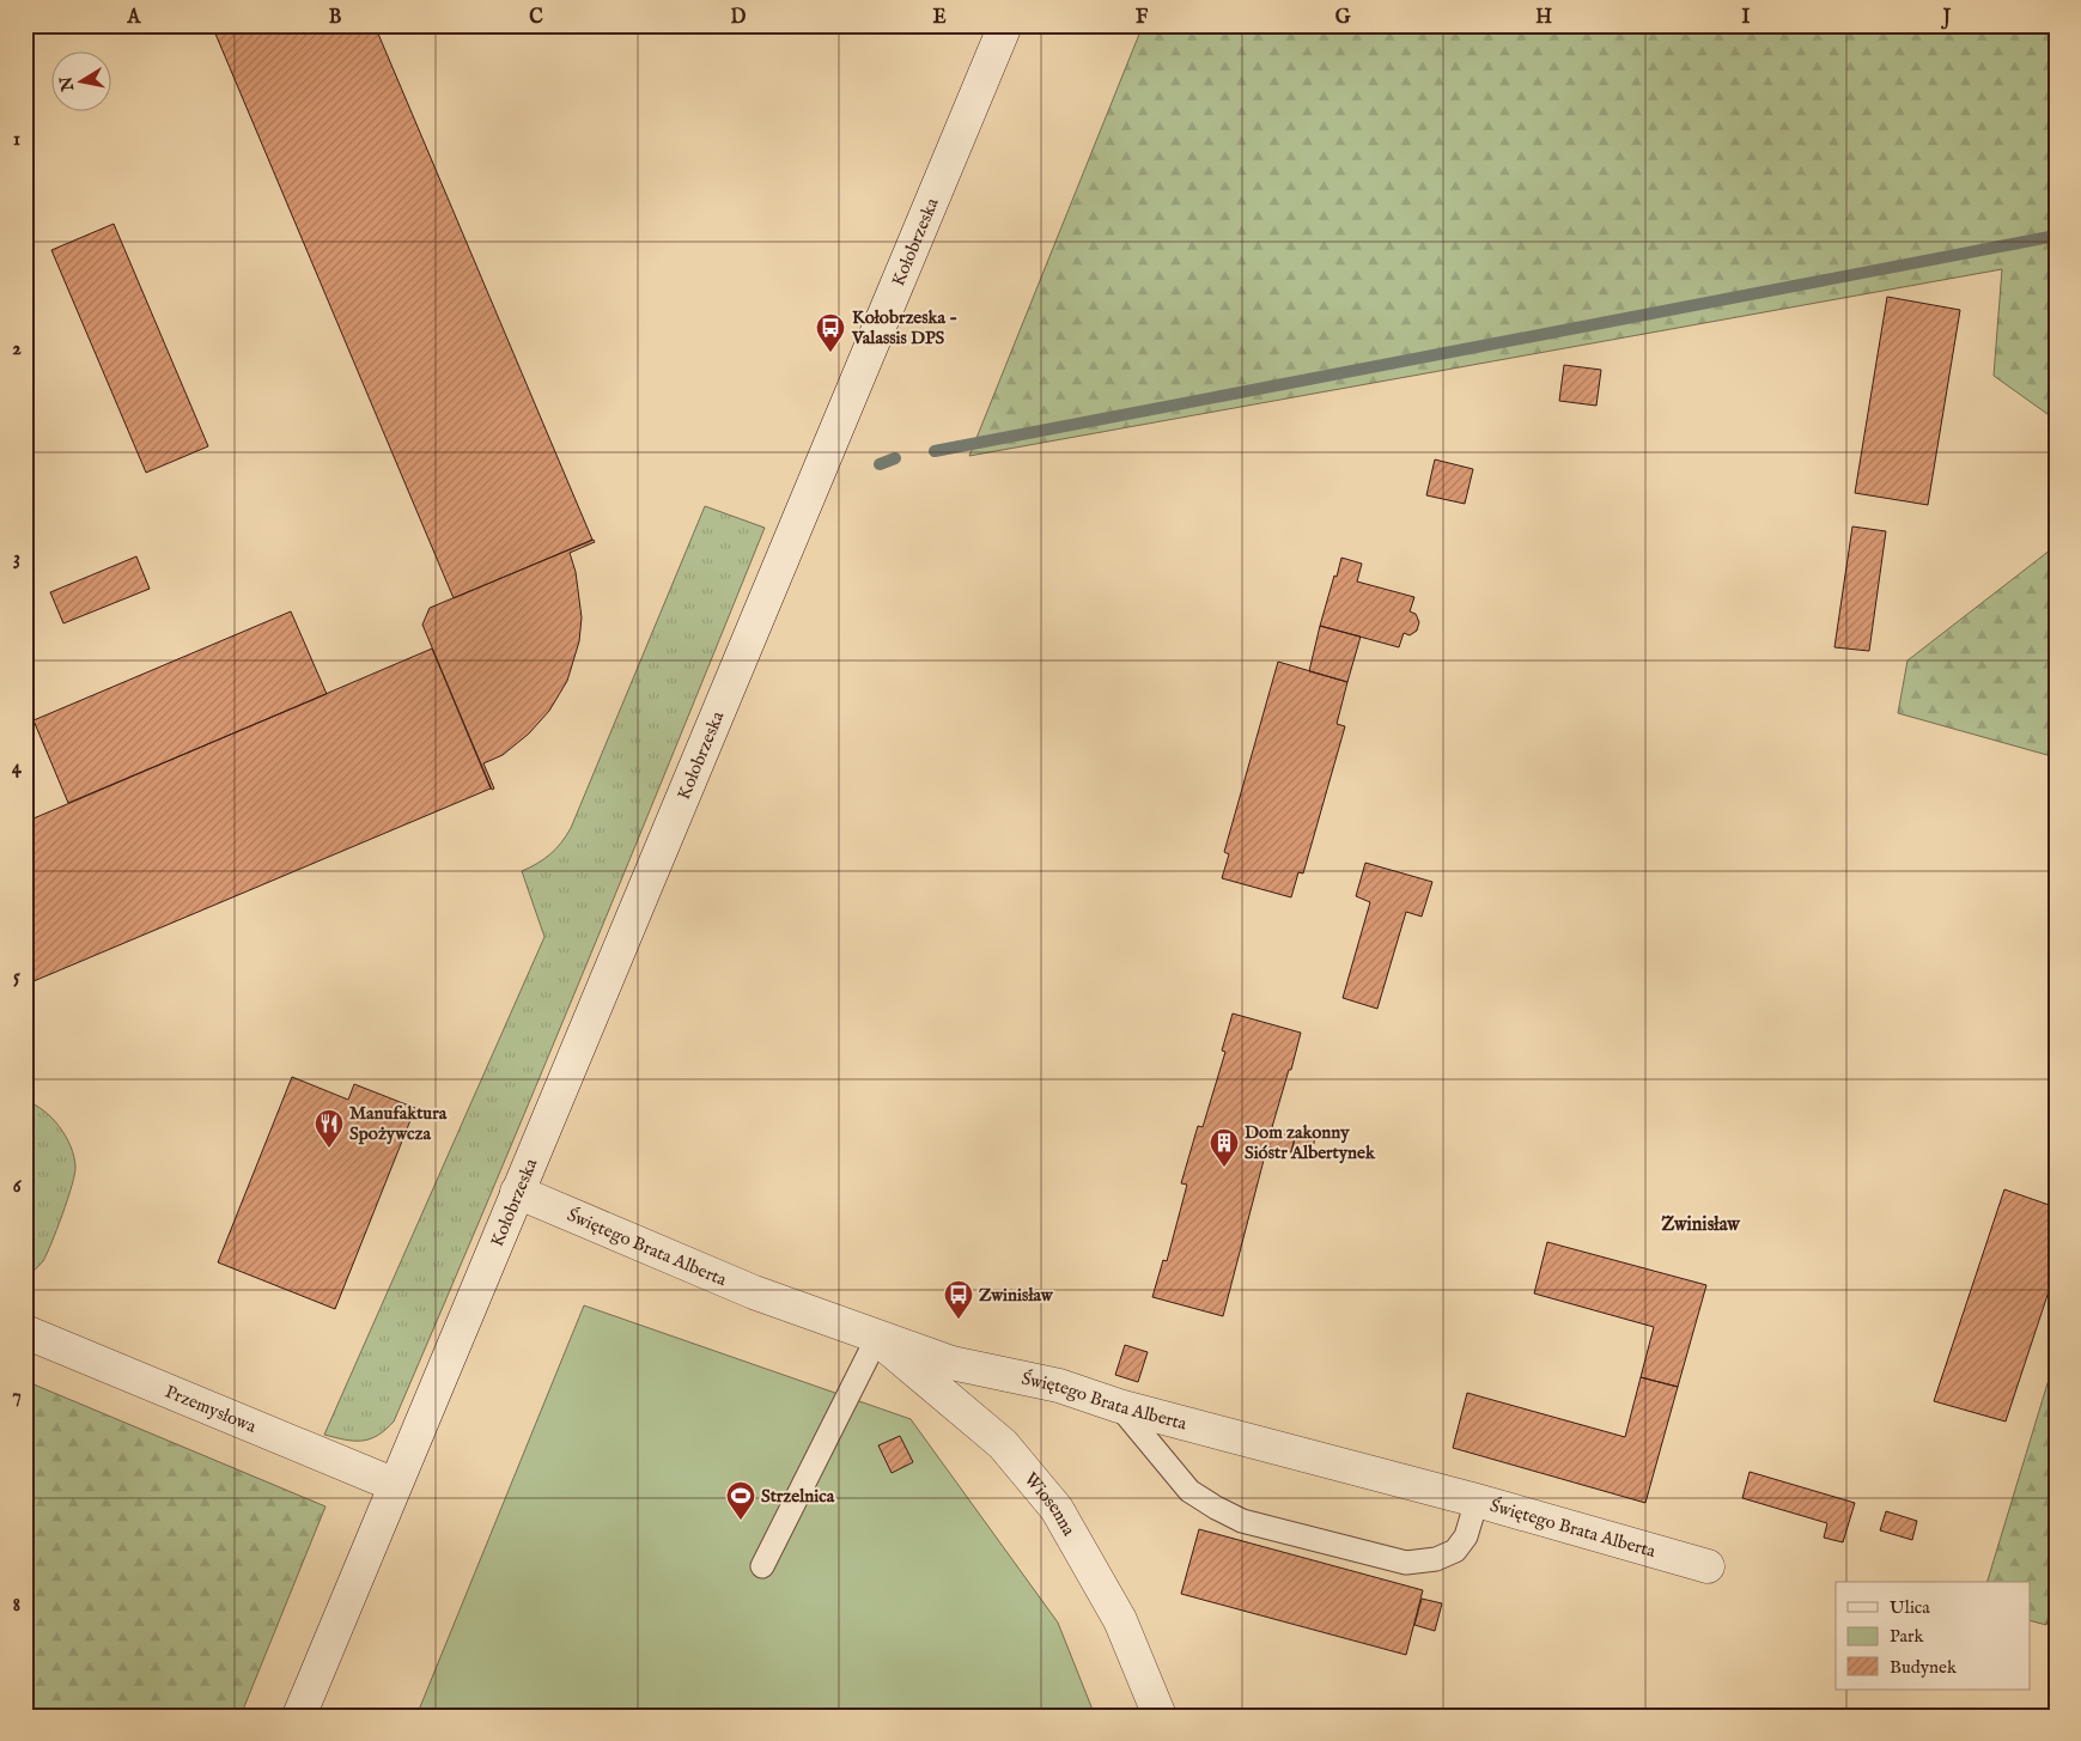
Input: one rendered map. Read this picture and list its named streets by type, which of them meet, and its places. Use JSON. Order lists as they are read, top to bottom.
{
  "streets": {
    "street": [
      "Kołobrzeska",
      "Świętego Brata Alberta",
      "Przemysłowa",
      "Wiosenna"
    ]
  },
  "crossings": [
    ["Kołobrzeska", "Świętego Brata Alberta"],
    ["Kołobrzeska", "Przemysłowa"],
    ["Świętego Brata Alberta", "Wiosenna"]
  ],
  "districts": ["Zwinisław"],
  "places": {
    "bus stop": ["Kołobrzeska - Valassis DPS", "Zwinisław"],
    "restaurant": ["Manufaktura Spożywcza"],
    "building": ["Dom zakonny Sióstr Albertynek"],
    "sports": ["Strzelnica"]
  },
  "legend": ["Ulica", "Park", "Budynek"],
  "north": "left",
  "grid": {
    "columns": [
      "A",
      "B",
      "C",
      "D",
      "E",
      "F",
      "G",
      "H",
      "I",
      "J"
    ],
    "rows": [
      "1",
      "2",
      "3",
      "4",
      "5",
      "6",
      "7",
      "8"
    ]
  }
}
